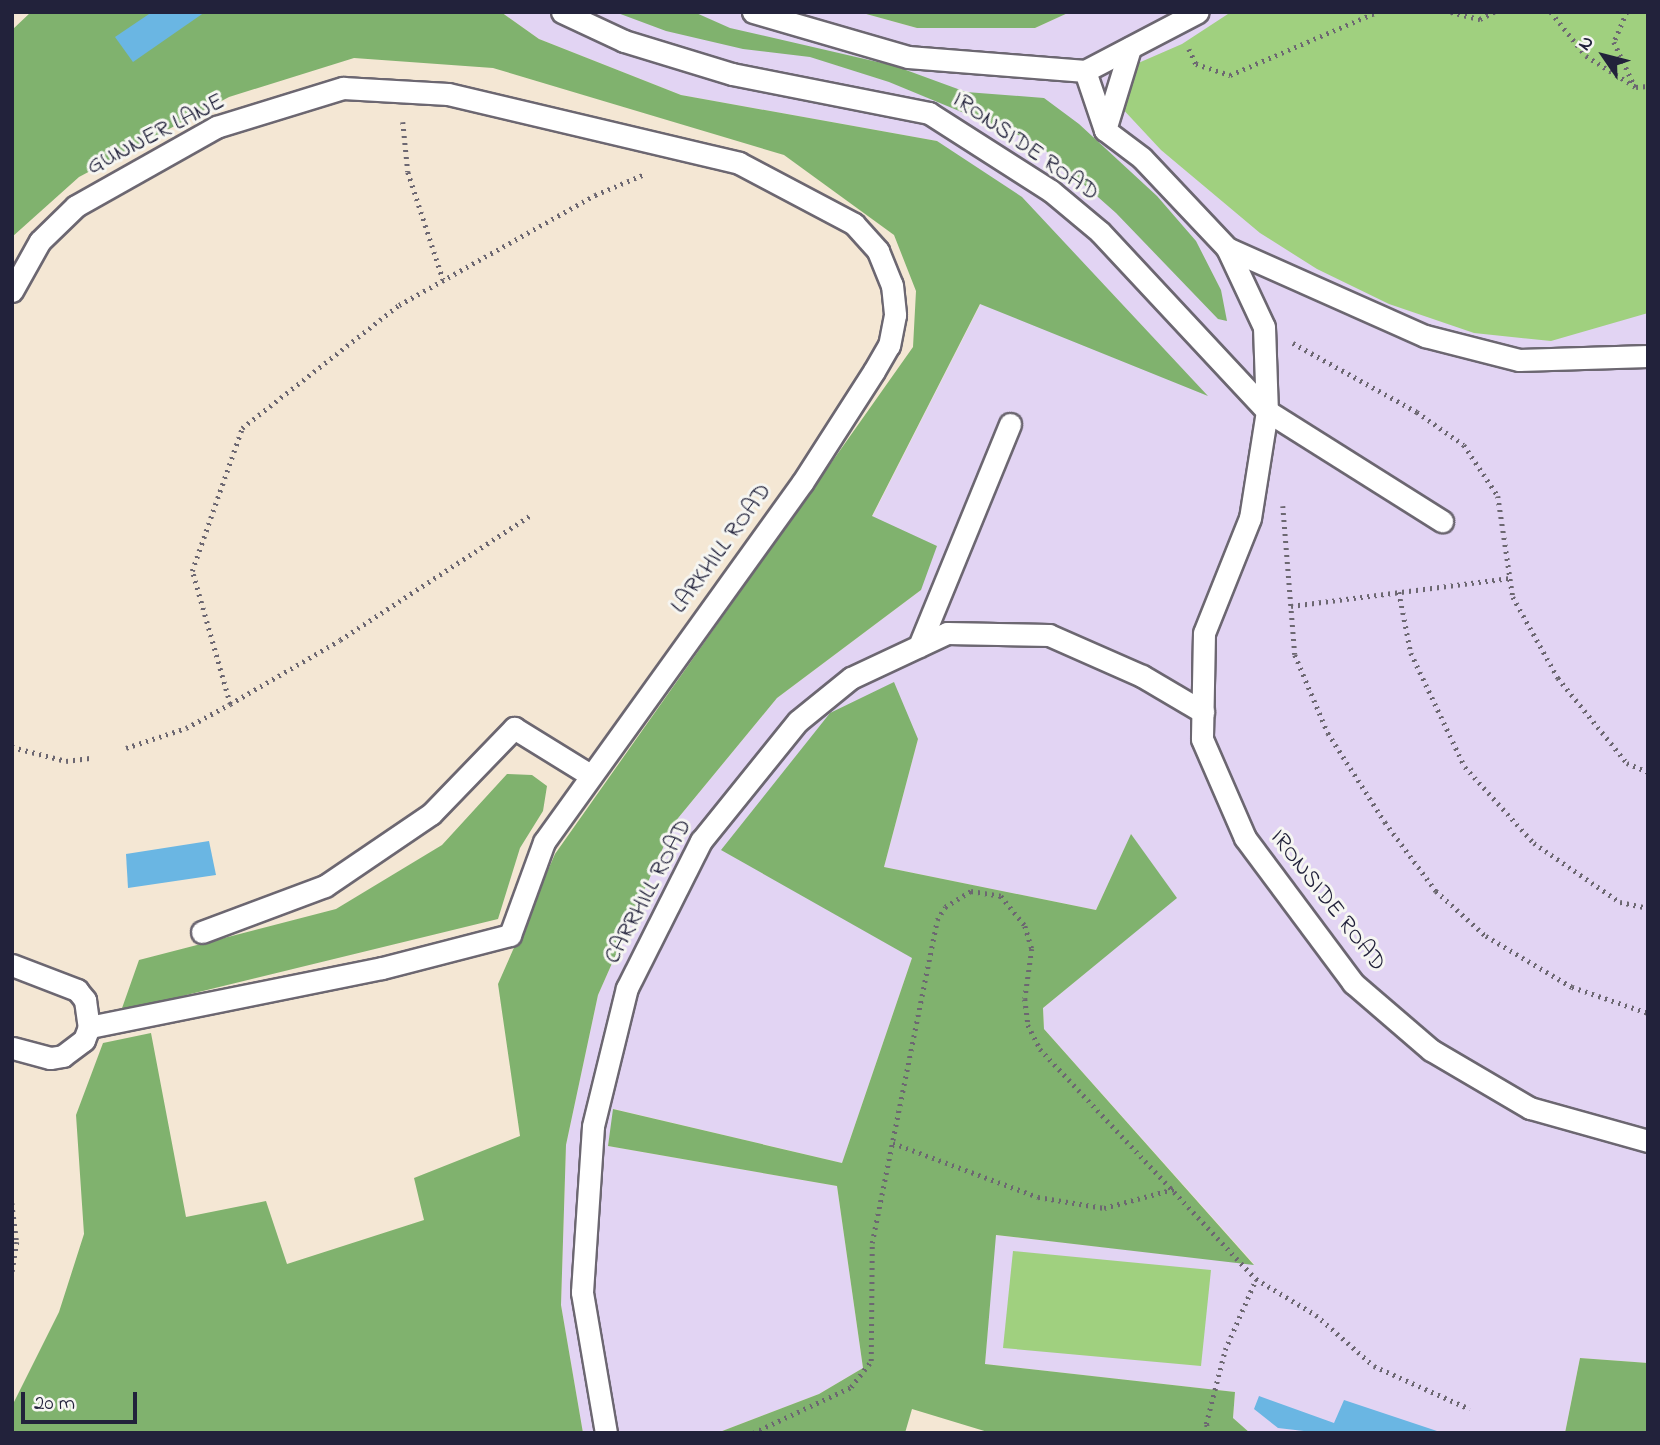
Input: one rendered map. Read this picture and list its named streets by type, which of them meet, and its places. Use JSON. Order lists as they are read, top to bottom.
{
  "streets": {
    "lane": [
      "GUNNER LANE",
      "IRONSIDE ROAD",
      "LARKHILL ROAD",
      "CARRHILL ROAD"
    ]
  },
  "crossings": [
    ["GUNNER LANE", "LARKHILL ROAD"],
    ["IRONSIDE ROAD", "CARRHILL ROAD"]
  ],
  "scale_bar": "20 m",
  "north": "top left"
}
